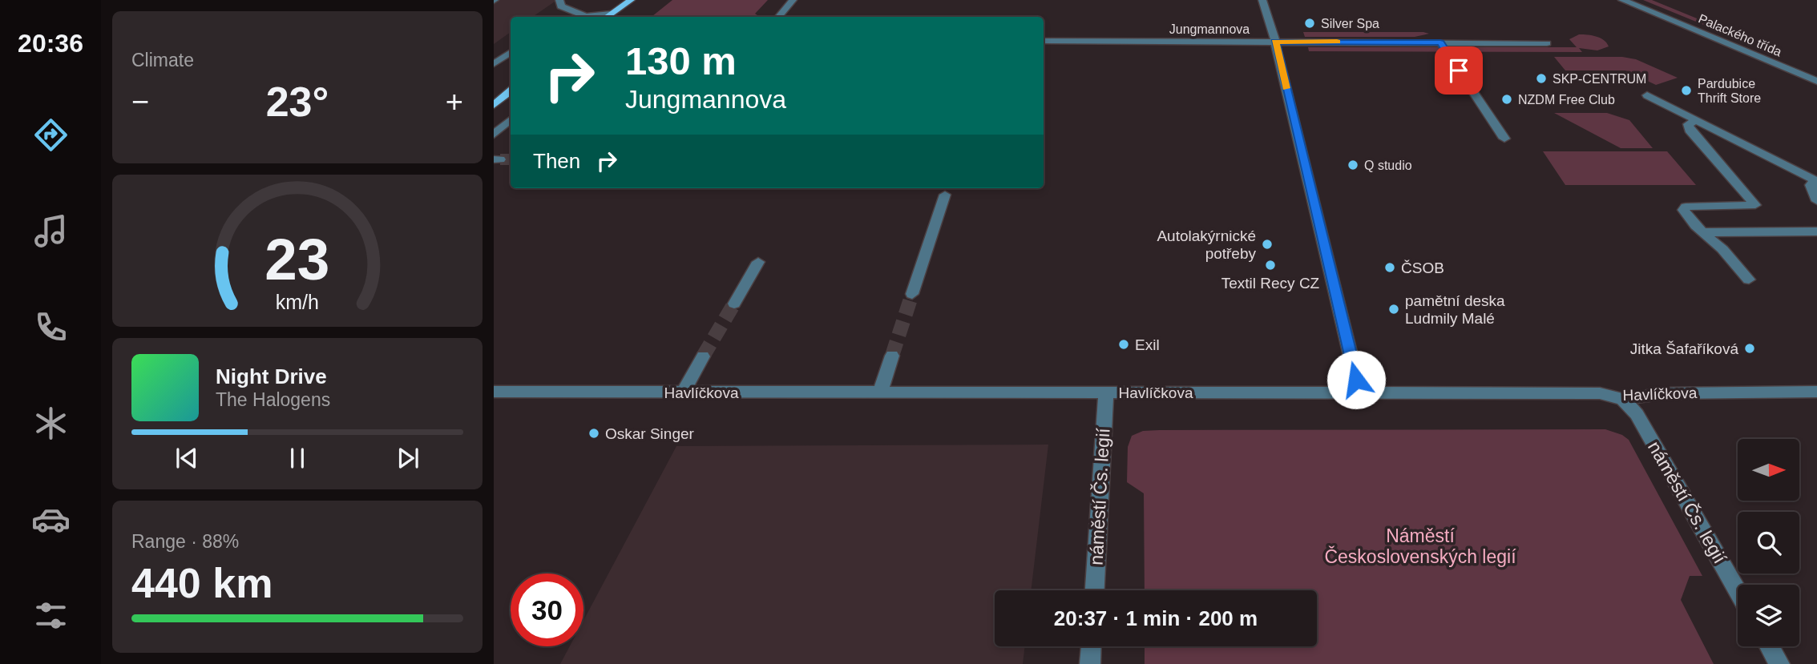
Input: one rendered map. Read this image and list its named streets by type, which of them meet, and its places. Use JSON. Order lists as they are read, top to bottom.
{
  "streets": {
    "street": [
      "Jungmannova",
      "Palackého třída",
      "Havlíčkova",
      "náměstí Čs. legií"
    ]
  },
  "crossings": [
    ["Havlíčkova", "náměstí Čs. legií"]
  ],
  "parks": ["Náměstí Československých legií"],
  "places": [
    "Silver Spa",
    "SKP-CENTRUM",
    "Pardubice Thrift Store",
    "NZDM Free Club",
    "Q studio",
    "Autolakýrnické potřeby",
    "Textil Recy CZ",
    "ČSOB",
    "pamětní deska Ludmily Malé",
    "Exil",
    "Jitka Šafaříková",
    "Oskar Singer"
  ],
  "north": "right",
  "page": {
    "tabs": "20:36",
    "tile": [
      "Climate",
      ["Range · 88%", "440 km"]
    ],
    "turn": ["130 m", "Jungmannova"],
    "heat": ["−", "23°", "+"],
    "then": "Then",
    "song": ["Night Drive", "The Halogens"],
    "limit": "30",
    "trip": "20:37 · 1 min · 200 m",
    "gauge": ["23", "km/h"]
  }
}
